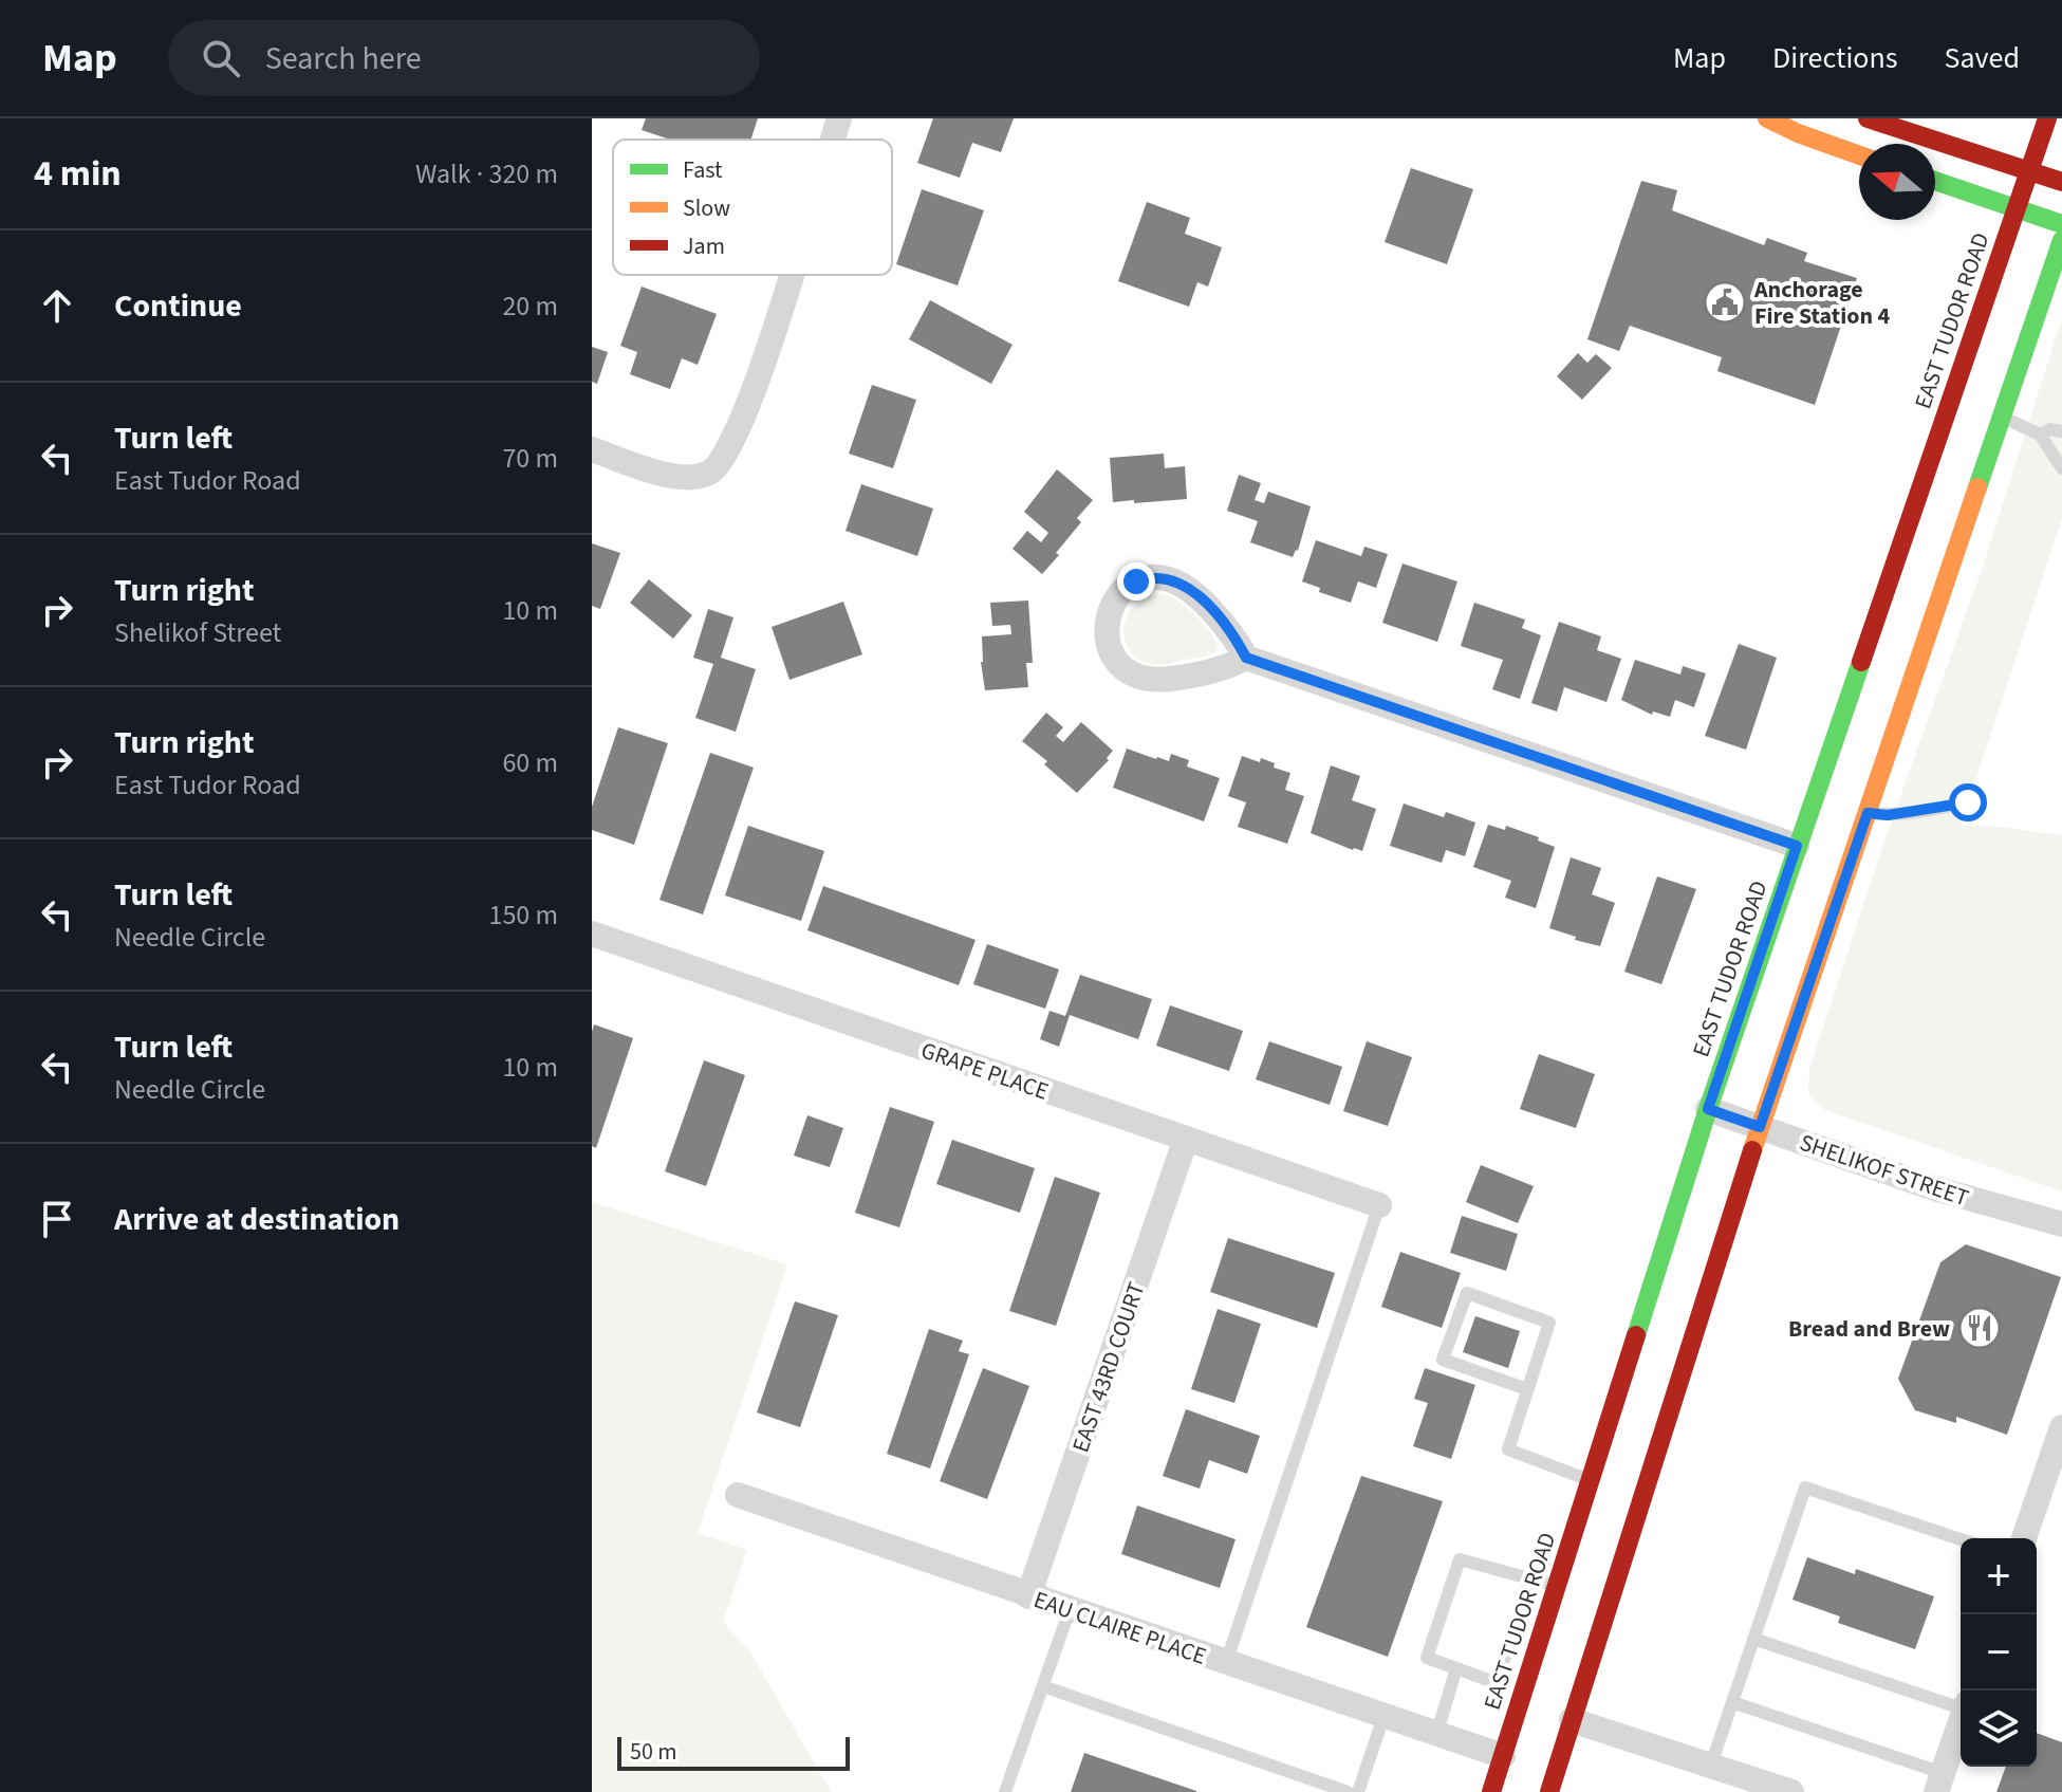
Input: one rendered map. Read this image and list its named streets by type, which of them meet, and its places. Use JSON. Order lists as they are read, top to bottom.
{
  "streets": {
    "main road": ["EAST TUDOR ROAD"],
    "street": [
      "GRAPE PLACE",
      "SHELIKOF STREET",
      "EAST 43RD COURT",
      "EAU CLAIRE PLACE"
    ]
  },
  "crossings": [
    ["EAST TUDOR ROAD", "SHELIKOF STREET"],
    ["EAST TUDOR ROAD", "EAU CLAIRE PLACE"],
    ["GRAPE PLACE", "EAST 43RD COURT"],
    ["EAST 43RD COURT", "EAU CLAIRE PLACE"]
  ],
  "places": {
    "public building": ["Anchorage Fire Station 4"],
    "restaurant": ["Bread and Brew"]
  },
  "legend": ["Fast", "Slow", "Jam"],
  "scale_bar": "50 m",
  "north": "left",
  "page": {
    "header": "Map",
    "search": "Search here",
    "nav": ["Map", "Directions", "Saved"],
    "heading": ["4 min", "Walk · 320 m"],
    "list": [
      ["Continue", "20 m"],
      ["Turn left", "East Tudor Road", "70 m"],
      ["Turn right", "Shelikof Street", "10 m"],
      ["Turn right", "East Tudor Road", "60 m"],
      ["Turn left", "Needle Circle", "150 m"],
      ["Turn left", "Needle Circle", "10 m"],
      "Arrive at destination"
    ],
    "map_buttons": ["+", "−"],
    "scale": "50 m"
  }
}
